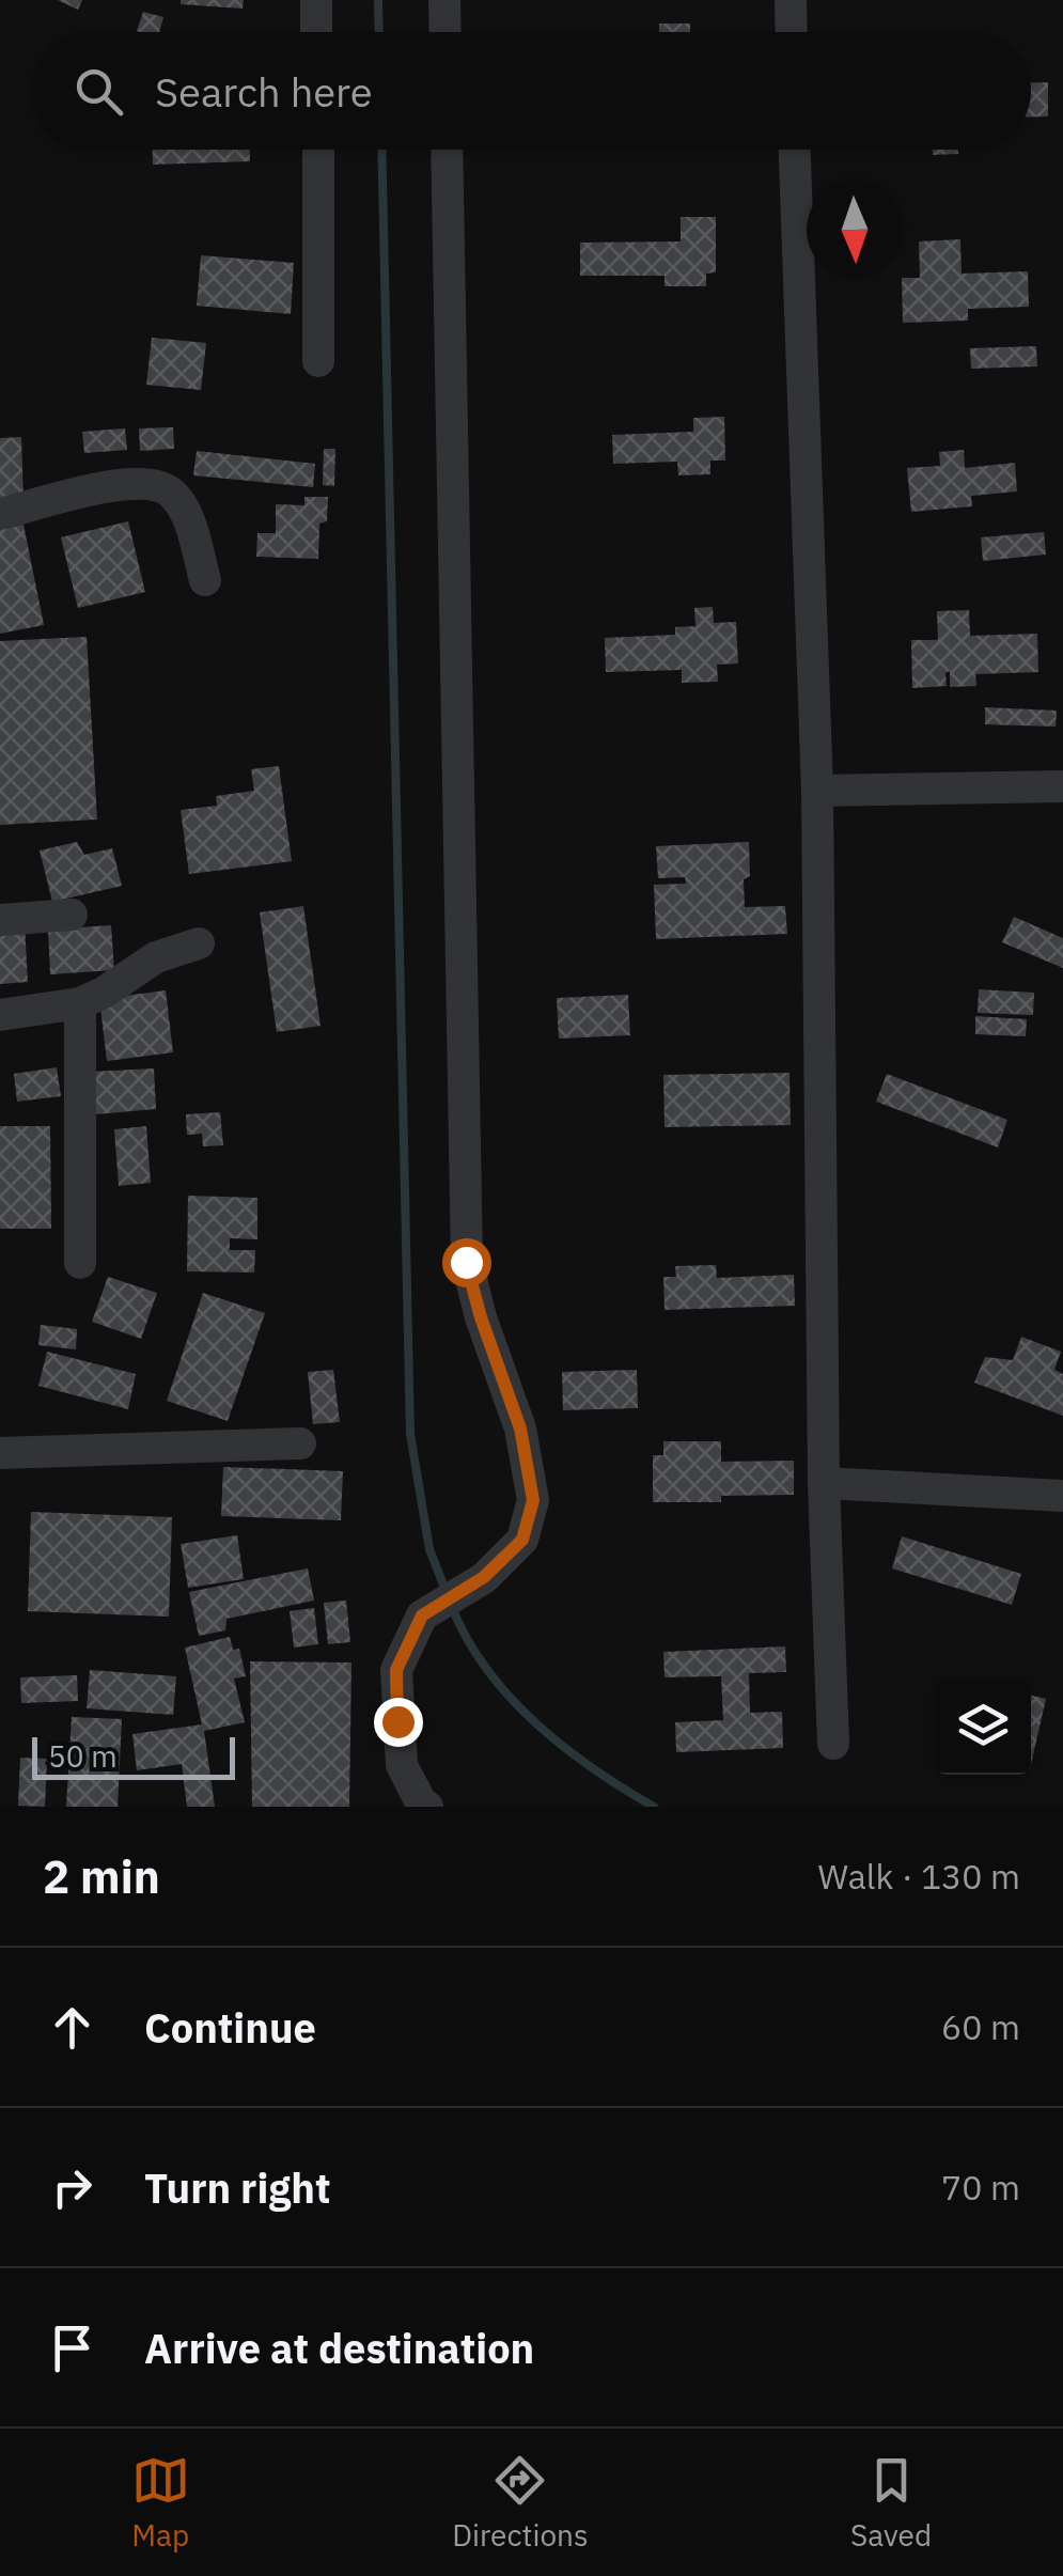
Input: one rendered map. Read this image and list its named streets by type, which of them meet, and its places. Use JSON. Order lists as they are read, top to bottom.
{
  "scale_bar": "50 m",
  "north": "bottom",
  "page": {
    "search": "Search here",
    "scale": "50 m",
    "heading": ["2 min", "Walk · 130 m"],
    "list": [
      ["Continue", "60 m"],
      ["Turn right", "70 m"],
      "Arrive at destination"
    ],
    "nav": ["Map", "Directions", "Saved"]
  }
}
